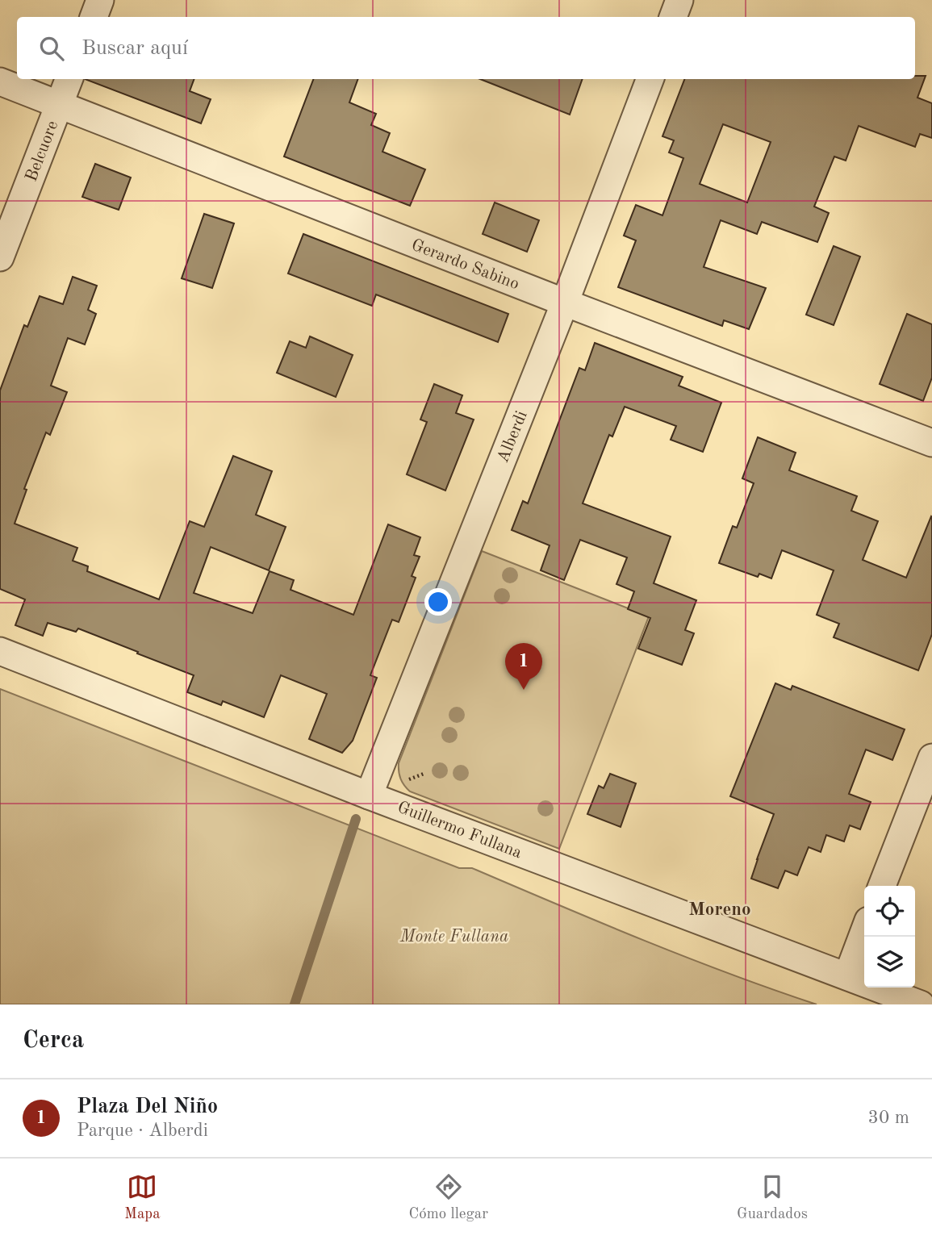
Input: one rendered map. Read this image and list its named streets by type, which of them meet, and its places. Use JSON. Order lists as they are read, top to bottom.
{
  "streets": {
    "street": [
      "Belcuore",
      "Gerardo Sabino",
      "Alberdi",
      "Guillermo Fullana"
    ]
  },
  "crossings": [
    ["Belcuore", "Gerardo Sabino"],
    ["Gerardo Sabino", "Alberdi"],
    ["Alberdi", "Guillermo Fullana"]
  ],
  "districts": ["Moreno"],
  "parks": ["Monte Fullana"],
  "page": {
    "search": "Buscar aquí",
    "pins": "1",
    "heading": "Cerca",
    "list": [
      {
        "mark": "1",
        "name": "Plaza Del Niño",
        "note": "Parque · Alberdi",
        "value": "30 m"
      }
    ],
    "nav": ["Mapa", "Cómo llegar", "Guardados"]
  }
}
